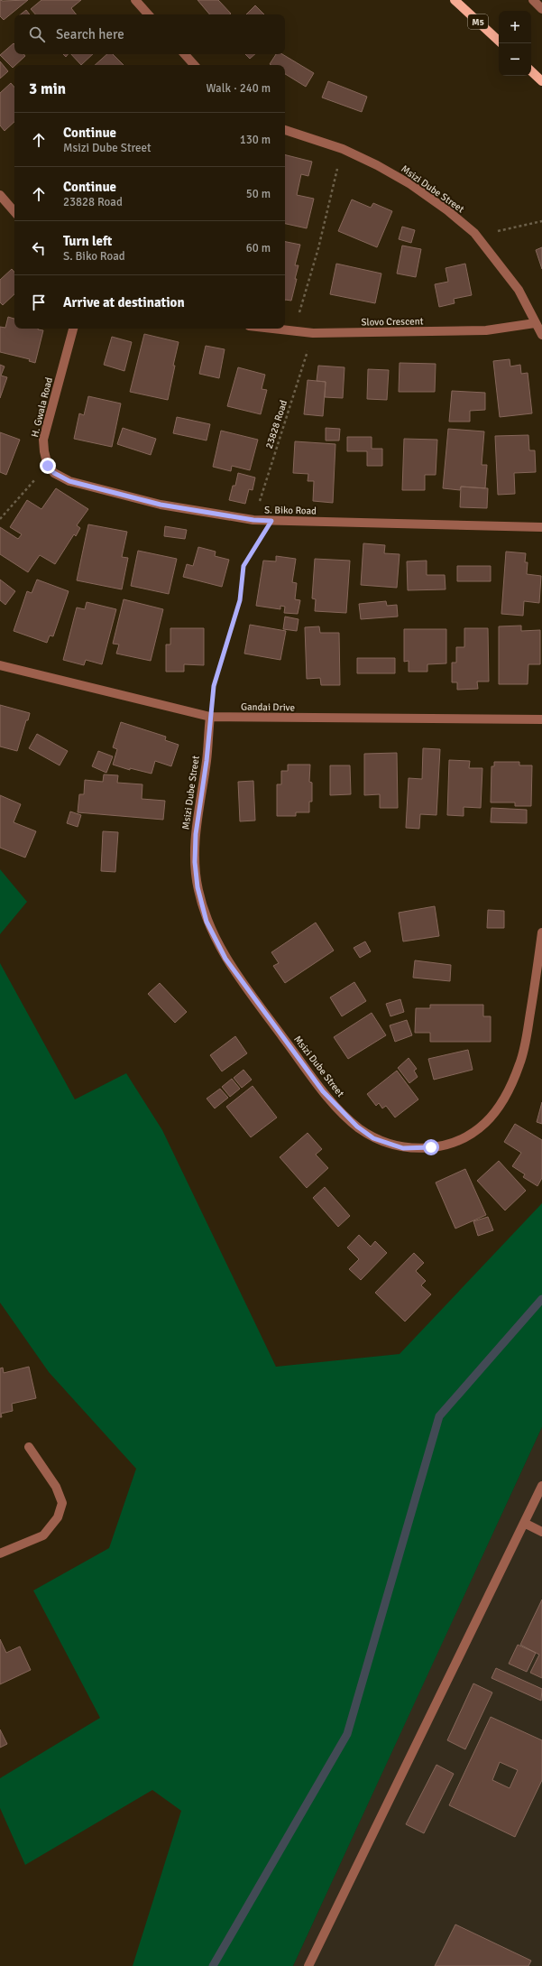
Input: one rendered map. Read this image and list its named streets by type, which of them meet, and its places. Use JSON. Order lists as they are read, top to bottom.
{
  "streets": {
    "main road": ["M5"],
    "street": [
      "Msizi Dube Street",
      "Slovo Crescent",
      "H. Gwala Road",
      "S. Biko Road",
      "Gandai Drive"
    ],
    "path": ["23828 Road"]
  },
  "crossings": [
    ["Msizi Dube Street", "Slovo Crescent"],
    ["Msizi Dube Street", "Gandai Drive"],
    ["Slovo Crescent", "23828 Road"],
    ["H. Gwala Road", "S. Biko Road"],
    ["23828 Road", "S. Biko Road"]
  ],
  "page": {
    "map_buttons": ["+", "−"],
    "search": "Search here",
    "heading": ["3 min", "Walk · 240 m"],
    "list": [
      ["Continue", "Msizi Dube Street", "130 m"],
      ["Continue", "23828 Road", "50 m"],
      ["Turn left", "S. Biko Road", "60 m"],
      "Arrive at destination"
    ]
  }
}
